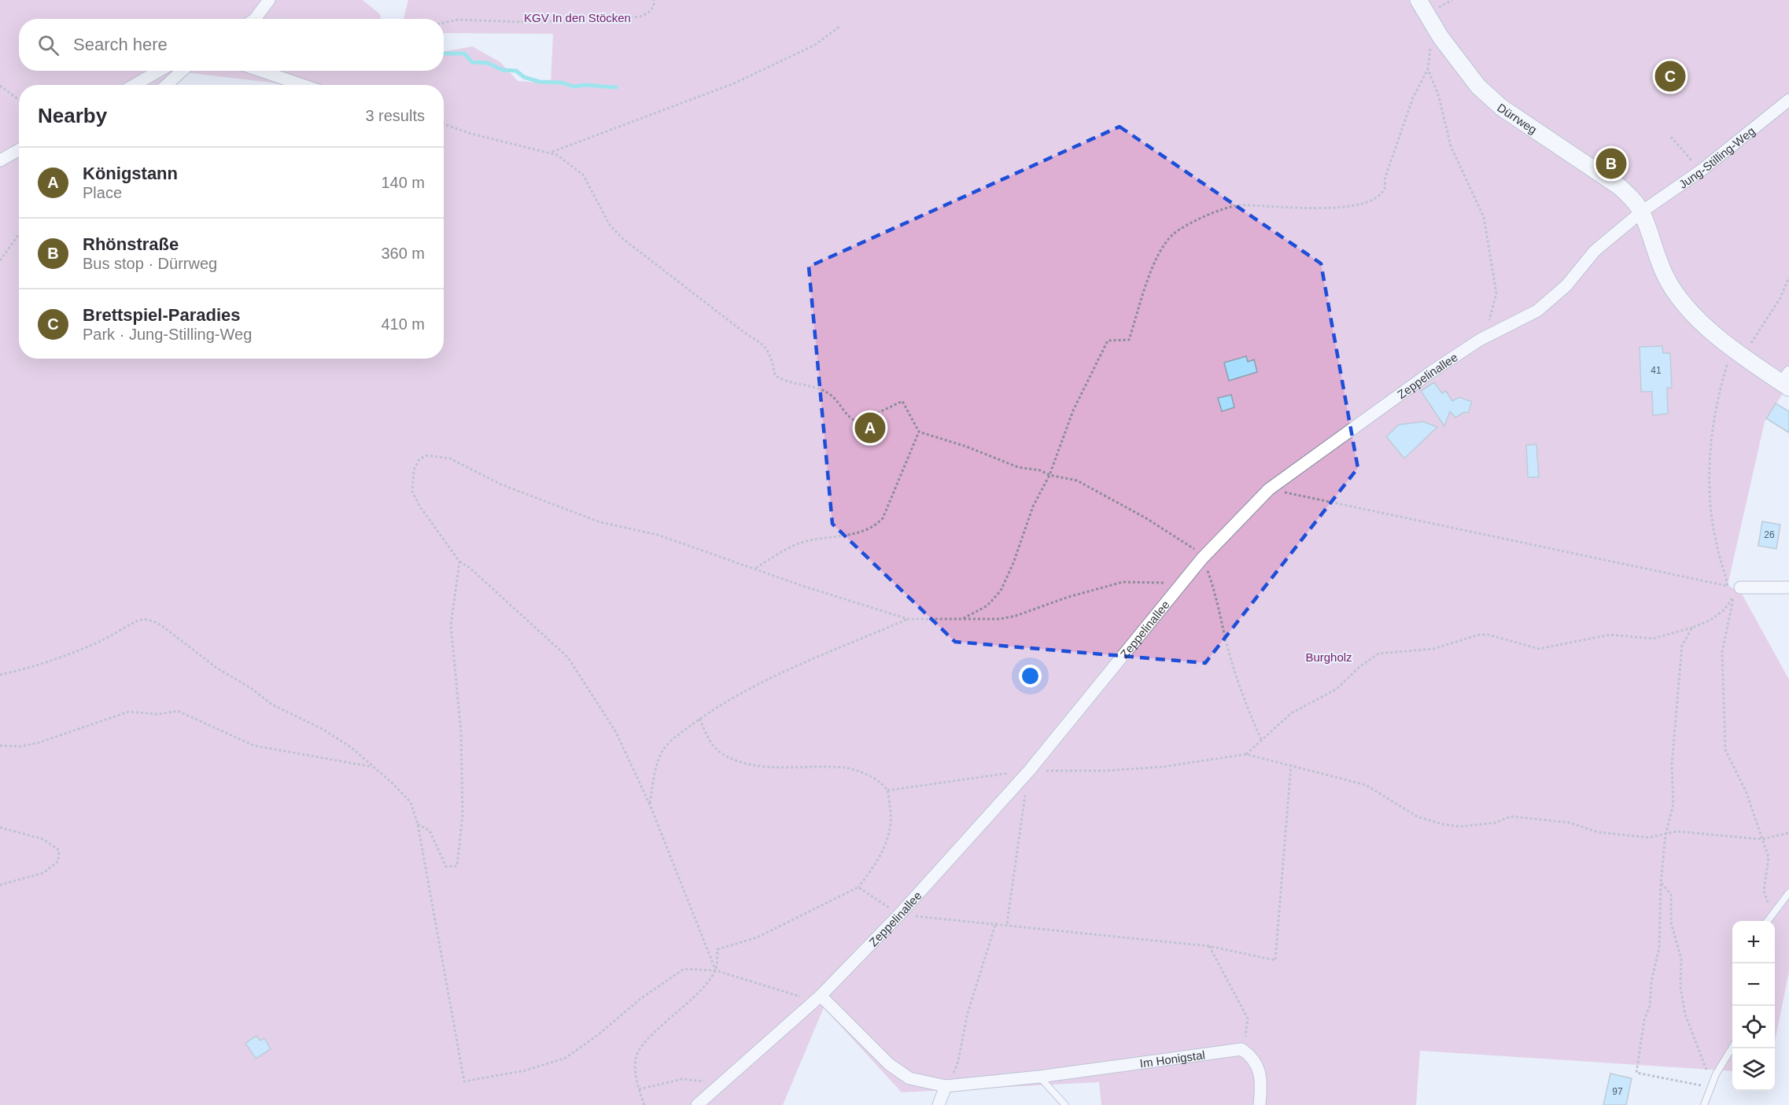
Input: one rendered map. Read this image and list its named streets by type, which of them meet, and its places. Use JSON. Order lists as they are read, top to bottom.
{
  "streets": {
    "street": [
      "Dürrweg",
      "Jung-Stilling-Weg",
      "Zeppelinallee",
      "Im Honigstal"
    ]
  },
  "crossings": [
    ["Dürrweg", "Jung-Stilling-Weg"],
    ["Dürrweg", "Zeppelinallee"],
    ["Jung-Stilling-Weg", "Zeppelinallee"],
    ["Zeppelinallee", "Im Honigstal"]
  ],
  "parks": ["KGV In den Stöcken", "Burgholz"],
  "house_numbers": ["41", "26", "97"],
  "page": {
    "search": "Search here",
    "pins": ["C", "B", "A"],
    "heading": ["Nearby", "3 results"],
    "list": [
      {
        "mark": "A",
        "name": "Königstann",
        "note": "Place",
        "value": "140 m"
      },
      {
        "mark": "B",
        "name": "Rhönstraße",
        "note": "Bus stop · Dürrweg",
        "value": "360 m"
      },
      {
        "mark": "C",
        "name": "Brettspiel-Paradies",
        "note": "Park · Jung-Stilling-Weg",
        "value": "410 m"
      }
    ],
    "map_buttons": ["+", "−"]
  }
}
